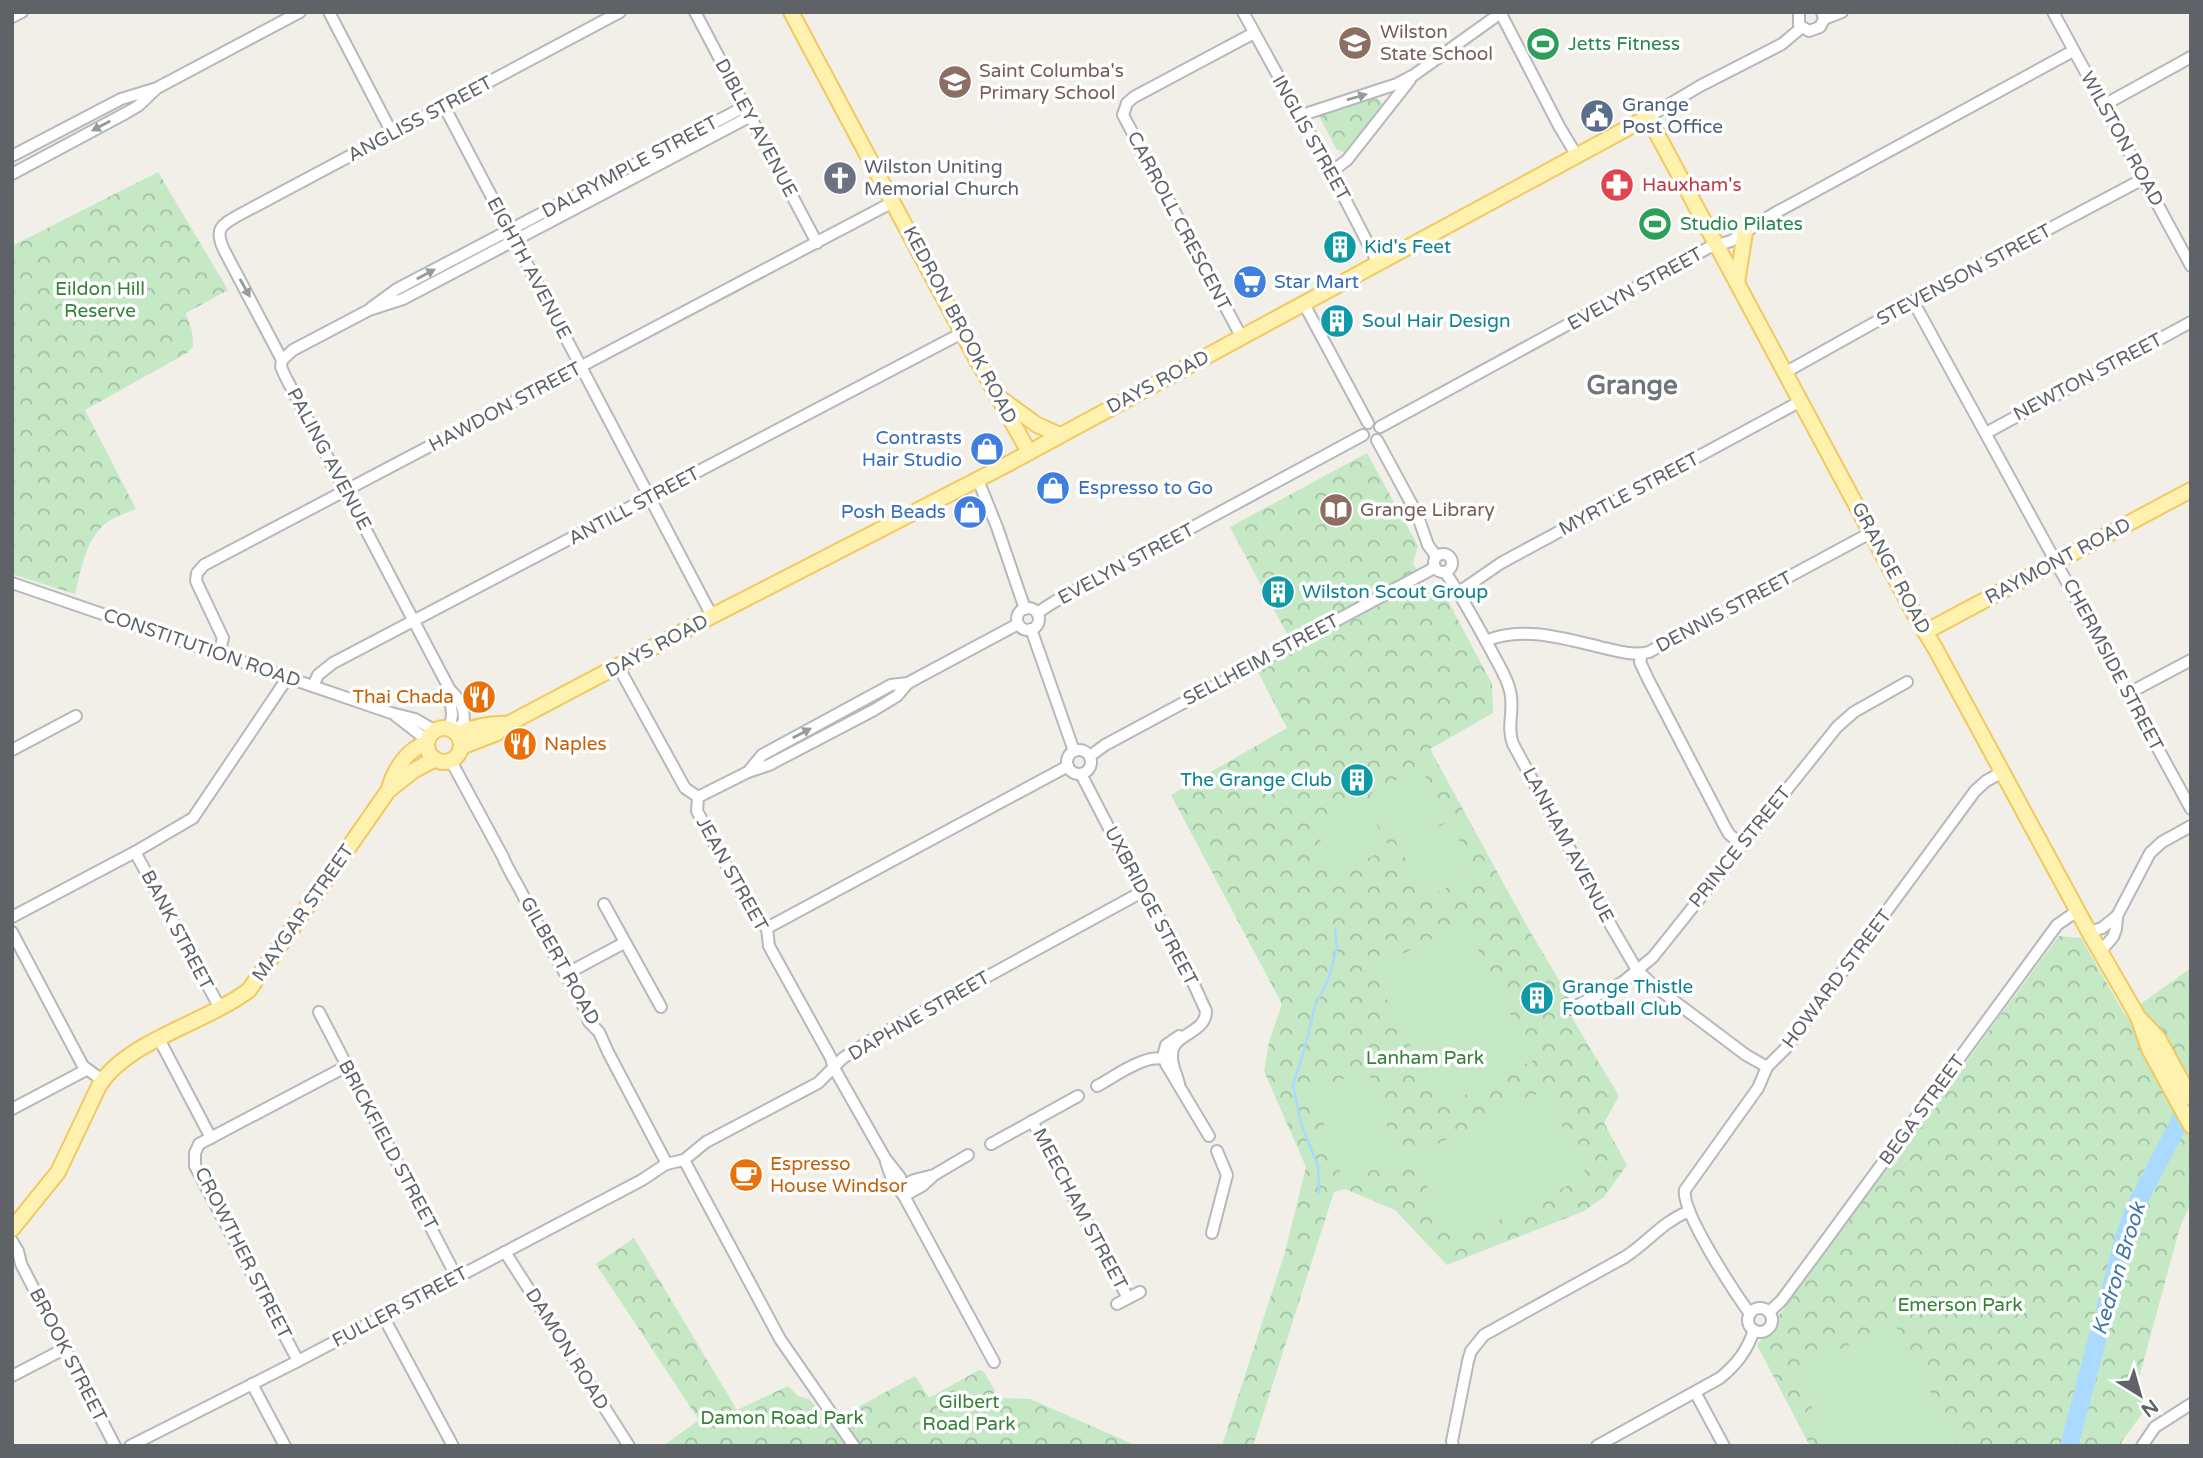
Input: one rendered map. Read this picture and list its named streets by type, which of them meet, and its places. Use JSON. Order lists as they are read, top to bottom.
{
  "streets": {
    "main road": [
      "KEDRON BROOK ROAD",
      "DAYS ROAD",
      "RAYMONT ROAD",
      "GRANGE ROAD",
      "MAYGAR STREET"
    ],
    "street": [
      "ANGLISS STREET",
      "DIBLEY AVENUE",
      "INGLIS STREET",
      "WILSTON ROAD",
      "DALRYMPLE STREET",
      "CARROLL CRESCENT",
      "EIGHTH AVENUE",
      "STEVENSON STREET",
      "EVELYN STREET",
      "NEWTON STREET",
      "HAWDON STREET",
      "PALING AVENUE",
      "MYRTLE STREET",
      "ANTILL STREET",
      "DENNIS STREET",
      "CONSTITUTION ROAD",
      "SELLHEIM STREET",
      "CHERMSIDE STREET",
      "LANHAM AVENUE",
      "PRINCE STREET",
      "JEAN STREET",
      "UXBRIDGE STREET",
      "BANK STREET",
      "GILBERT ROAD",
      "HOWARD STREET",
      "DAPHNE STREET",
      "BEGA STREET",
      "BRICKFIELD STREET",
      "MEECHAM STREET",
      "CROWTHER STREET",
      "FULLER STREET",
      "DAMON ROAD",
      "BROOK STREET"
    ]
  },
  "crossings": [
    ["ANGLISS STREET", "EIGHTH AVENUE"],
    ["ANGLISS STREET", "PALING AVENUE"],
    ["DIBLEY AVENUE", "DALRYMPLE STREET"],
    ["DIBLEY AVENUE", "HAWDON STREET"],
    ["INGLIS STREET", "CARROLL CRESCENT"],
    ["INGLIS STREET", "DAYS ROAD"],
    ["WILSTON ROAD", "STEVENSON STREET"],
    ["WILSTON ROAD", "EVELYN STREET"],
    ["DALRYMPLE STREET", "EIGHTH AVENUE"],
    ["DALRYMPLE STREET", "PALING AVENUE"],
    ["CARROLL CRESCENT", "DAYS ROAD"],
    ["EIGHTH AVENUE", "DAYS ROAD"],
    ["EIGHTH AVENUE", "HAWDON STREET"],
    ["EIGHTH AVENUE", "ANTILL STREET"],
    ["STEVENSON STREET", "GRANGE ROAD"],
    ["STEVENSON STREET", "CHERMSIDE STREET"],
    ["EVELYN STREET", "GRANGE ROAD"],
    ["EVELYN STREET", "LANHAM AVENUE"],
    ["KEDRON BROOK ROAD", "DAYS ROAD"],
    ["KEDRON BROOK ROAD", "HAWDON STREET"],
    ["KEDRON BROOK ROAD", "ANTILL STREET"],
    ["NEWTON STREET", "CHERMSIDE STREET"],
    ["DAYS ROAD", "PALING AVENUE"],
    ["DAYS ROAD", "GRANGE ROAD"],
    ["DAYS ROAD", "CONSTITUTION ROAD"],
    ["DAYS ROAD", "JEAN STREET"],
    ["DAYS ROAD", "MAYGAR STREET"],
    ["DAYS ROAD", "GILBERT ROAD"],
    ["HAWDON STREET", "PALING AVENUE"],
    ["HAWDON STREET", "CONSTITUTION ROAD"],
    ["PALING AVENUE", "ANTILL STREET"],
    ["PALING AVENUE", "CONSTITUTION ROAD"],
    ["PALING AVENUE", "MAYGAR STREET"],
    ["PALING AVENUE", "GILBERT ROAD"],
    ["MYRTLE STREET", "GRANGE ROAD"],
    ["MYRTLE STREET", "LANHAM AVENUE"],
    ["ANTILL STREET", "CONSTITUTION ROAD"],
    ["RAYMONT ROAD", "GRANGE ROAD"],
    ["RAYMONT ROAD", "CHERMSIDE STREET"],
    ["GRANGE ROAD", "DENNIS STREET"],
    ["GRANGE ROAD", "HOWARD STREET"],
    ["GRANGE ROAD", "BEGA STREET"],
    ["DENNIS STREET", "LANHAM AVENUE"],
    ["CONSTITUTION ROAD", "MAYGAR STREET"],
    ["CONSTITUTION ROAD", "GILBERT ROAD"],
    ["SELLHEIM STREET", "LANHAM AVENUE"],
    ["SELLHEIM STREET", "UXBRIDGE STREET"],
    ["LANHAM AVENUE", "PRINCE STREET"],
    ["LANHAM AVENUE", "HOWARD STREET"],
    ["JEAN STREET", "DAPHNE STREET"],
    ["UXBRIDGE STREET", "DAPHNE STREET"],
    ["MAYGAR STREET", "BANK STREET"],
    ["MAYGAR STREET", "GILBERT ROAD"],
    ["MAYGAR STREET", "CROWTHER STREET"],
    ["GILBERT ROAD", "DAPHNE STREET"],
    ["GILBERT ROAD", "FULLER STREET"],
    ["DAPHNE STREET", "FULLER STREET"],
    ["BRICKFIELD STREET", "FULLER STREET"],
    ["CROWTHER STREET", "FULLER STREET"],
    ["FULLER STREET", "DAMON ROAD"]
  ],
  "districts": ["Grange"],
  "water": ["Kedron Brook"],
  "parks": [
    "Eildon Hill Reserve",
    "Lanham Park",
    "Emerson Park",
    "Gilbert Road Park",
    "Damon Road Park"
  ],
  "places": {
    "school or university": ["Wilston State School", "Saint Columba's Primary School"],
    "sports": ["Jetts Fitness", "Studio Pilates"],
    "public building": ["Grange Post Office"],
    "church": ["Wilston Uniting Memorial Church"],
    "pharmacy": ["Hauxham's"],
    "building": [
      "Kid's Feet",
      "Soul Hair Design",
      "Wilston Scout Group",
      "The Grange Club",
      "Grange Thistle Football Club"
    ],
    "supermarket": ["Star Mart"],
    "shop": ["Contrasts Hair Studio", "Espresso to Go", "Posh Beads"],
    "library": ["Grange Library"],
    "restaurant": ["Thai Chada", "Naples"],
    "cafe": ["Espresso House Windsor"]
  },
  "north": "bottom right"
}
